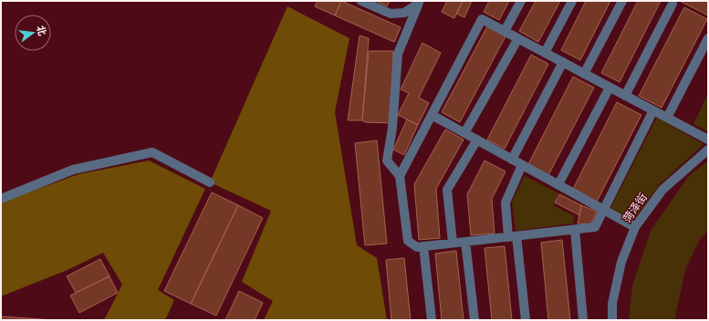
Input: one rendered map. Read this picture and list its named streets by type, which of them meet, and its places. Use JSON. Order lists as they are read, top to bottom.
{
  "streets": {
    "street": ["菏泽街"]
  },
  "north": "right"
}
